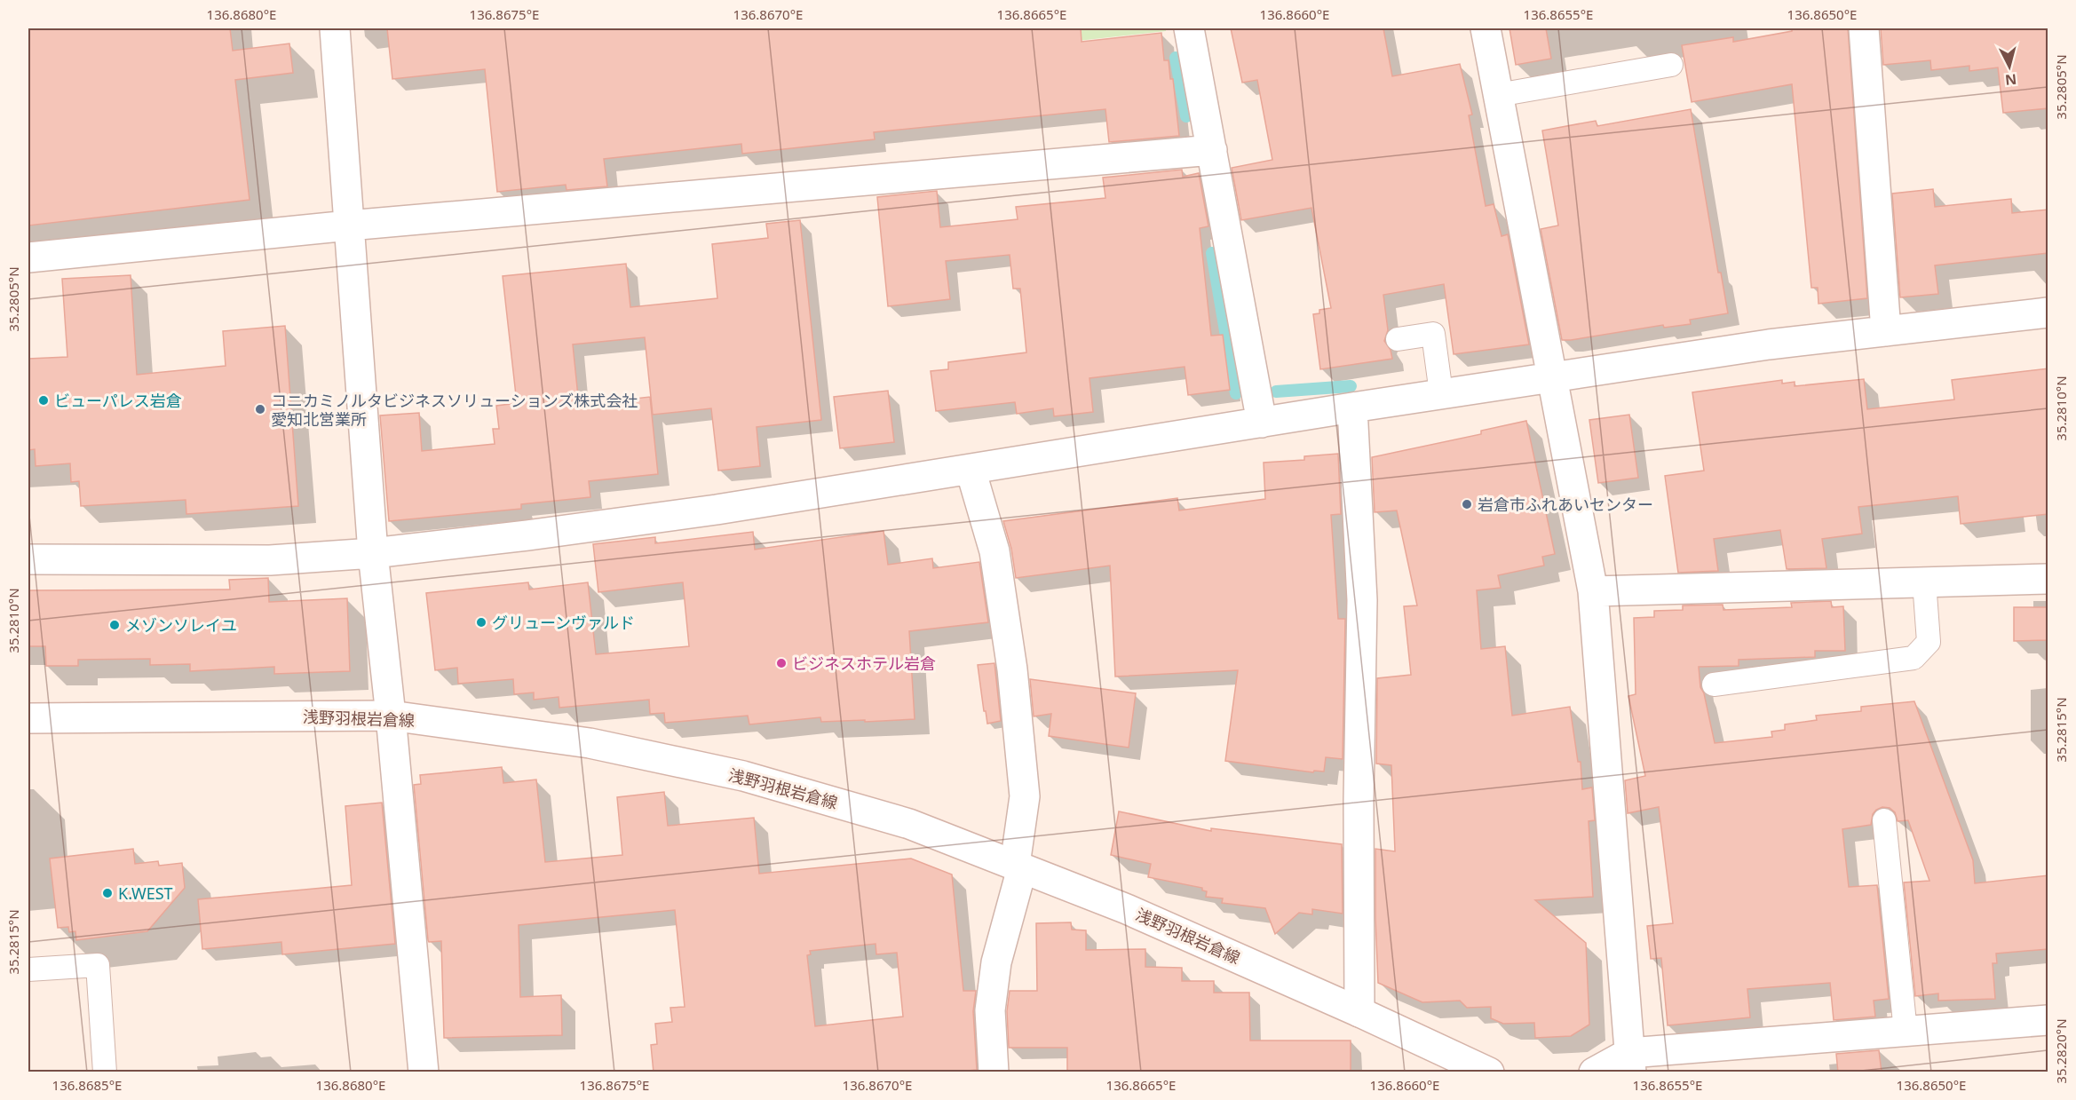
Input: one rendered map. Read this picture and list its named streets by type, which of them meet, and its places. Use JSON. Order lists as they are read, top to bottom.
{
  "streets": {
    "street": ["浅野羽根岩倉線"]
  },
  "places": [
    "ビューパレス岩倉",
    "コニカミノルタビジネスソリューションズ株式会社 愛知北営業所",
    "岩倉市ふれあいセンター",
    "グリューンヴァルド",
    "メゾンソレイユ",
    "ビジネスホテル岩倉",
    "K.WEST"
  ],
  "north": "bottom",
  "coordinates": [
    "136.8680°E",
    "136.8675°E",
    "136.8670°E",
    "136.8665°E",
    "136.8660°E",
    "136.8655°E",
    "136.8650°E",
    "35.2805°N",
    "35.2810°N",
    "35.2815°N",
    "35.2820°N",
    "136.8685°E"
  ]
}
